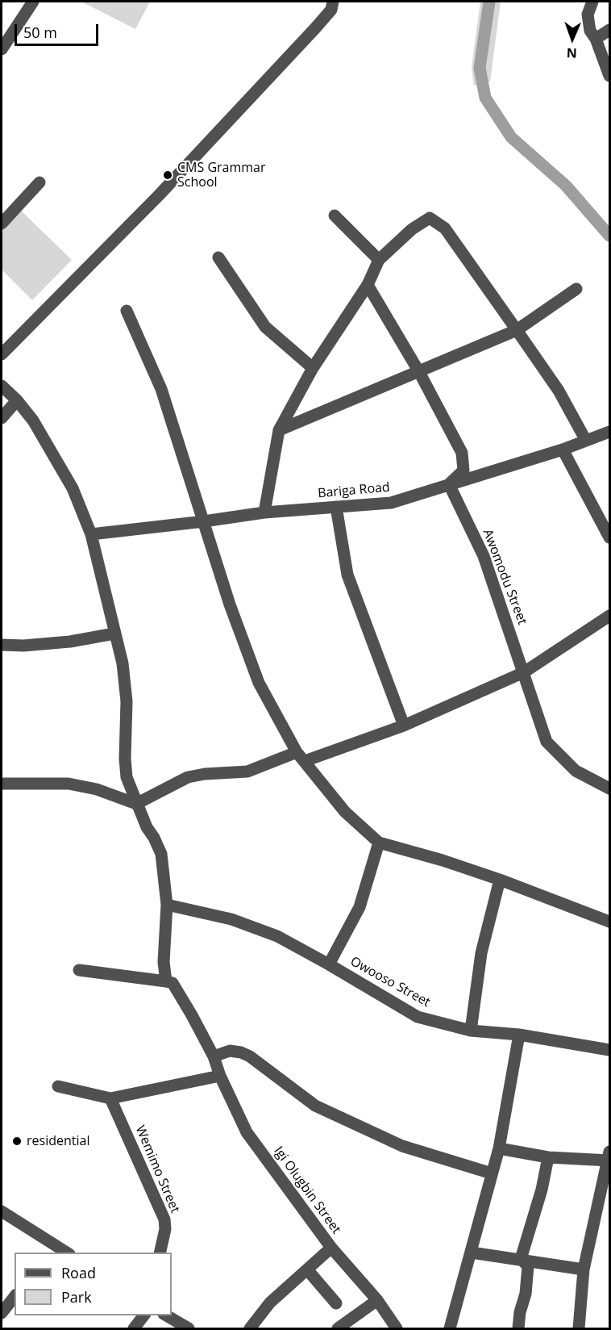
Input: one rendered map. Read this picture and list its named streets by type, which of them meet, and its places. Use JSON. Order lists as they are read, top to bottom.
{
  "streets": {
    "street": [
      "Bariga Road",
      "Awomodu Street",
      "Owooso Street",
      "Wemimo Street",
      "Igi Olugbin Street"
    ]
  },
  "crossings": [
    ["Bariga Road", "Awomodu Street"]
  ],
  "places": ["CMS Grammar School", "residential"],
  "legend": ["Road", "Park"],
  "scale_bar": "50 m",
  "north": "bottom"
}
